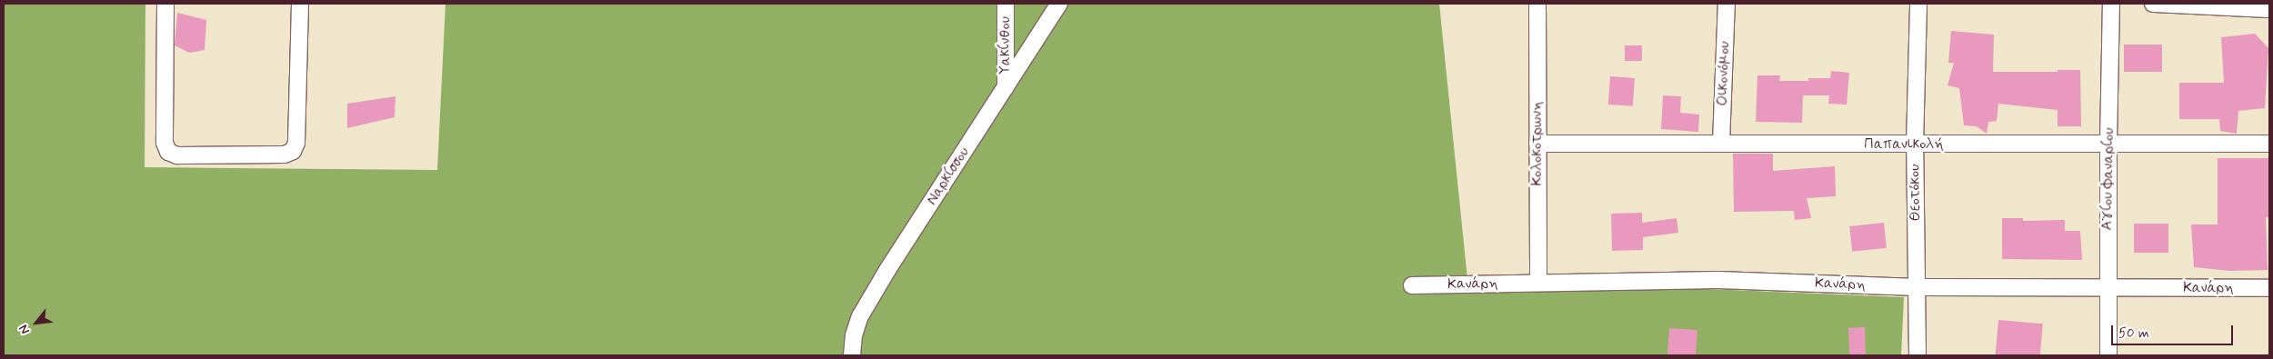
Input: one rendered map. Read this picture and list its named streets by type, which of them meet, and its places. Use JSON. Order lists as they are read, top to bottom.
{
  "streets": {
    "street": [
      "Υακίνθου",
      "Οικονόμου",
      "Κολοκοτρωνη",
      "Παπανικολή",
      "Ναρκίσσου",
      "Αγίου Φαναρίου",
      "Θεοτόκου",
      "Κανάρη"
    ]
  },
  "crossings": [
    ["Υακίνθου", "Ναρκίσσου"],
    ["Οικονόμου", "Παπανικολή"],
    ["Κολοκοτρωνη", "Παπανικολή"],
    ["Κολοκοτρωνη", "Κανάρη"],
    ["Παπανικολή", "Αγίου Φαναρίου"],
    ["Παπανικολή", "Θεοτόκου"],
    ["Αγίου Φαναρίου", "Κανάρη"],
    ["Θεοτόκου", "Κανάρη"]
  ],
  "scale_bar": "50 m",
  "north": "bottom left"
}
